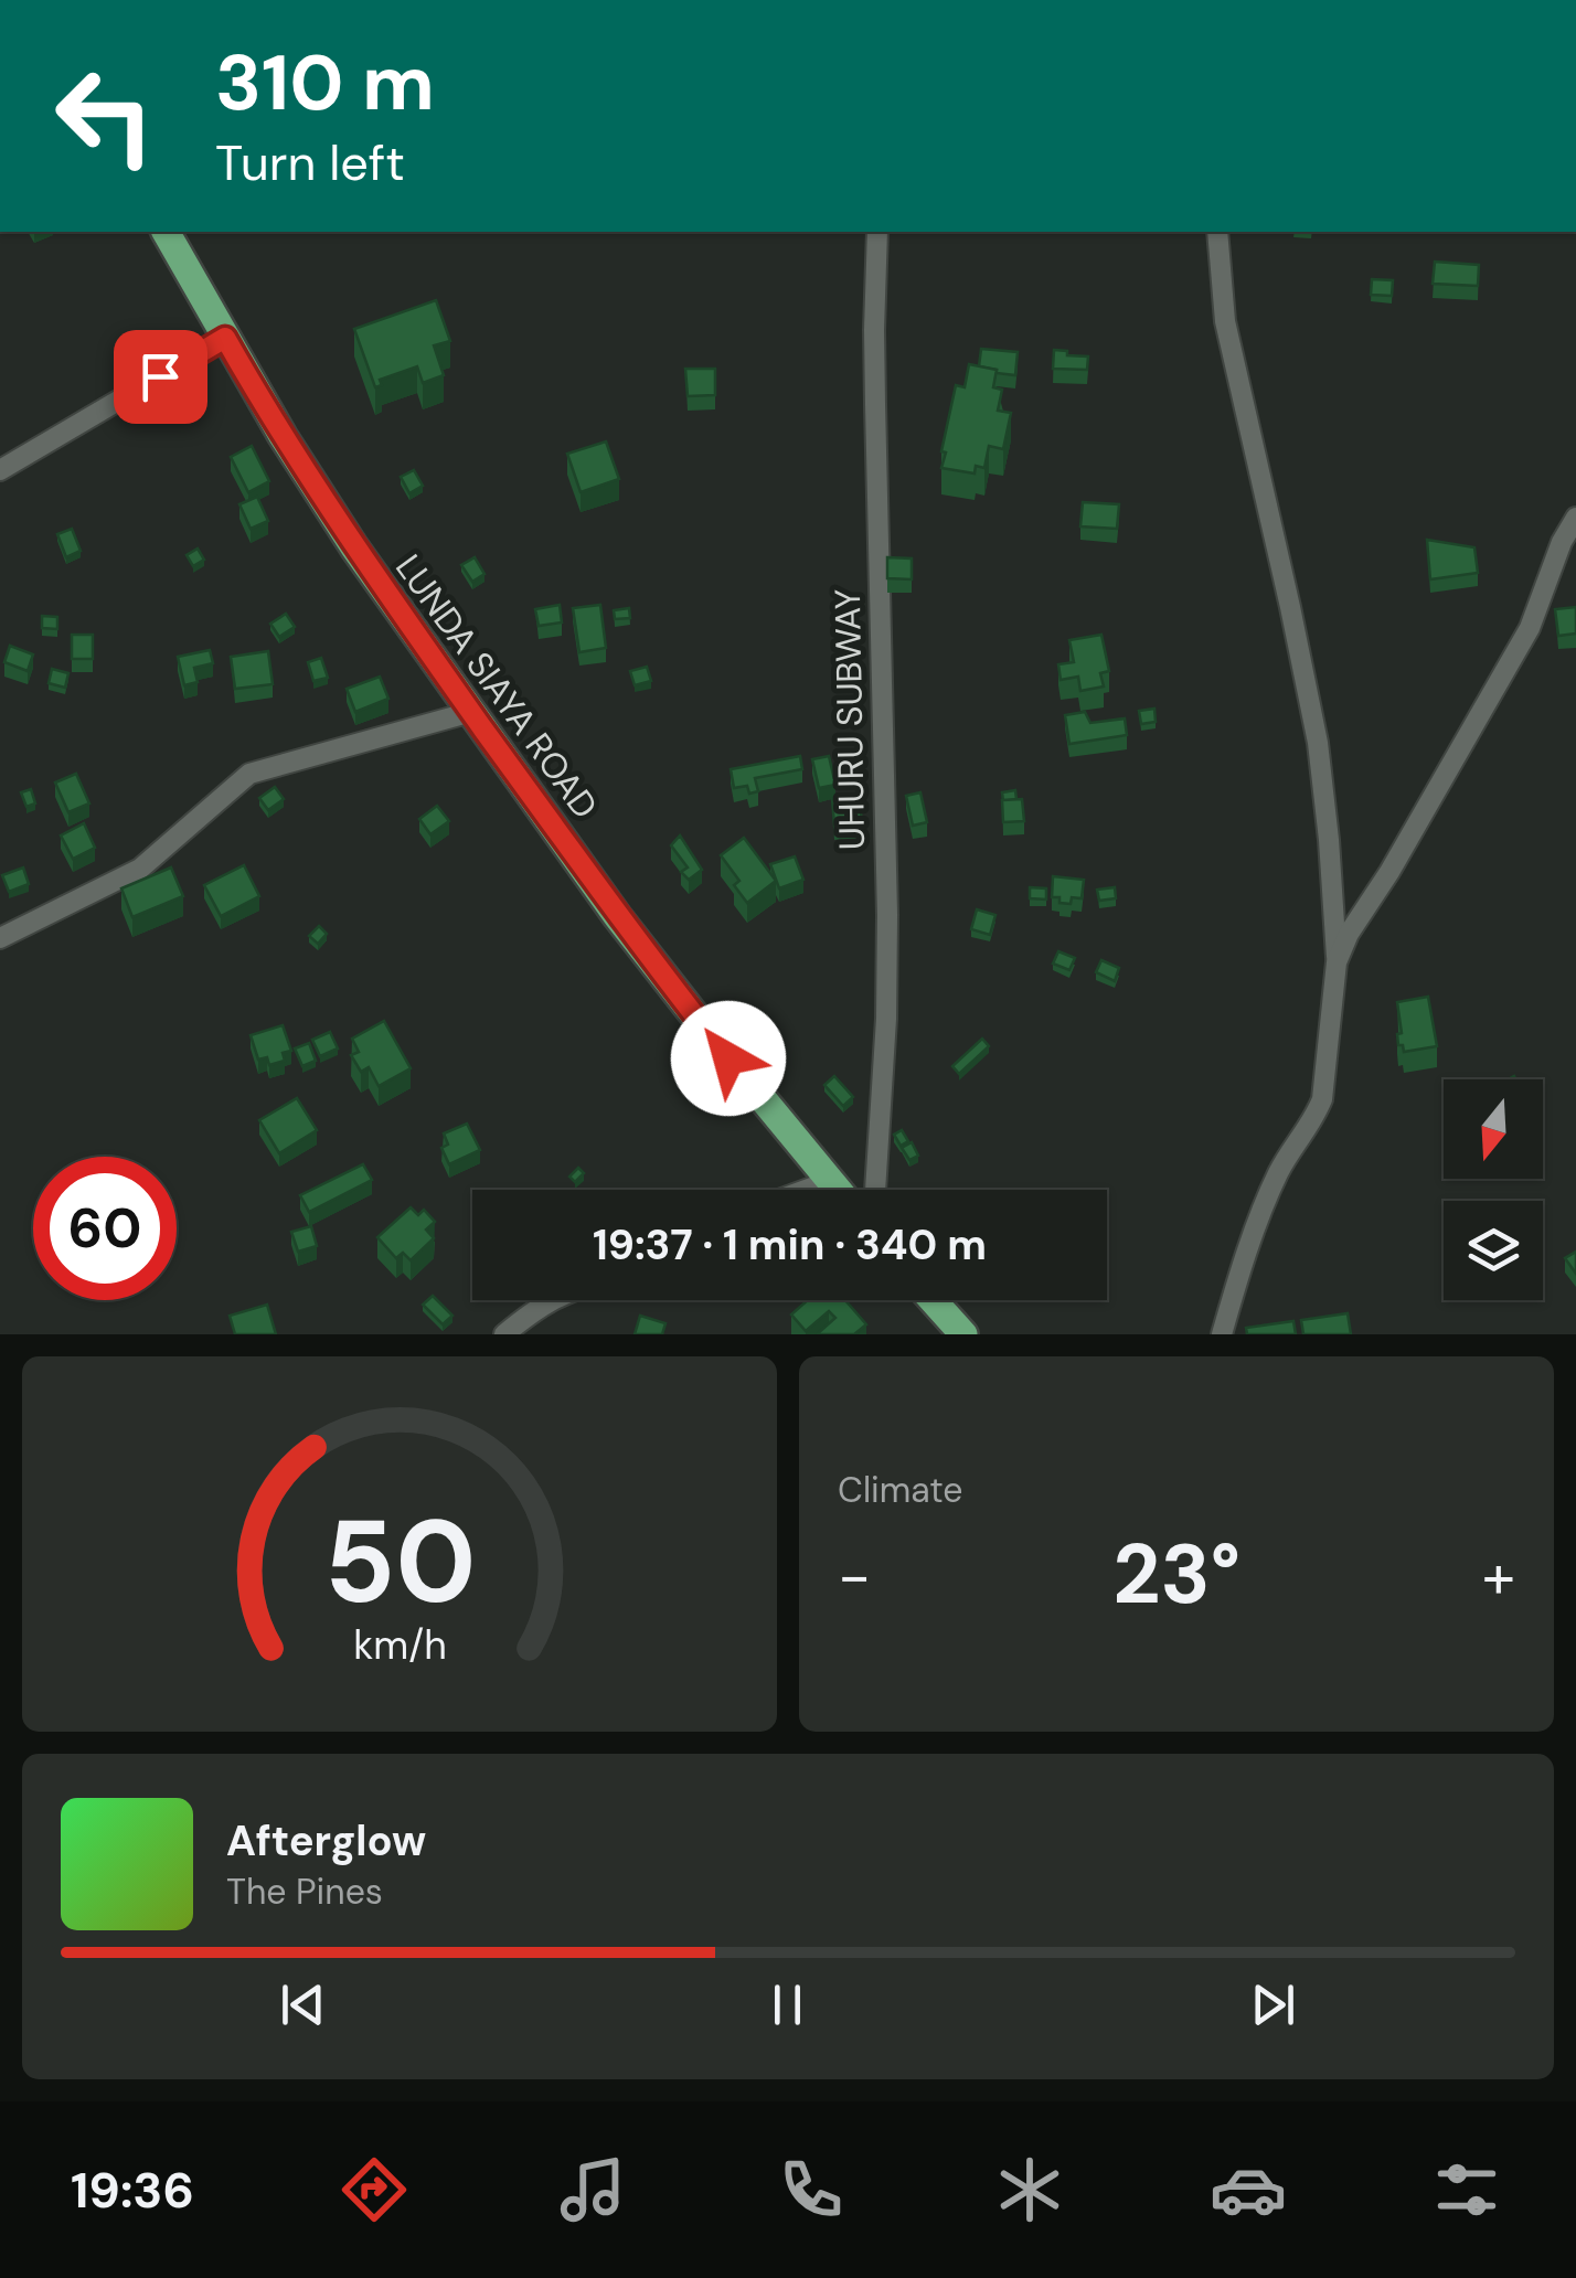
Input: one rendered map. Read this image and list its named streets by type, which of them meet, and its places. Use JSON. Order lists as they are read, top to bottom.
{
  "streets": {
    "main road": ["LUNDA SIAYA ROAD"],
    "street": ["UHURU SUBWAY"]
  },
  "north": "bottom",
  "page": {
    "turn": ["310 m", "Turn left"],
    "limit": "60",
    "trip": "19:37 · 1 min · 340 m",
    "tile": "Climate",
    "heat": ["−", "23°", "+"],
    "song": ["Afterglow", "The Pines"],
    "tabs": "19:36",
    "gauge": ["50", "km/h"]
  }
}
